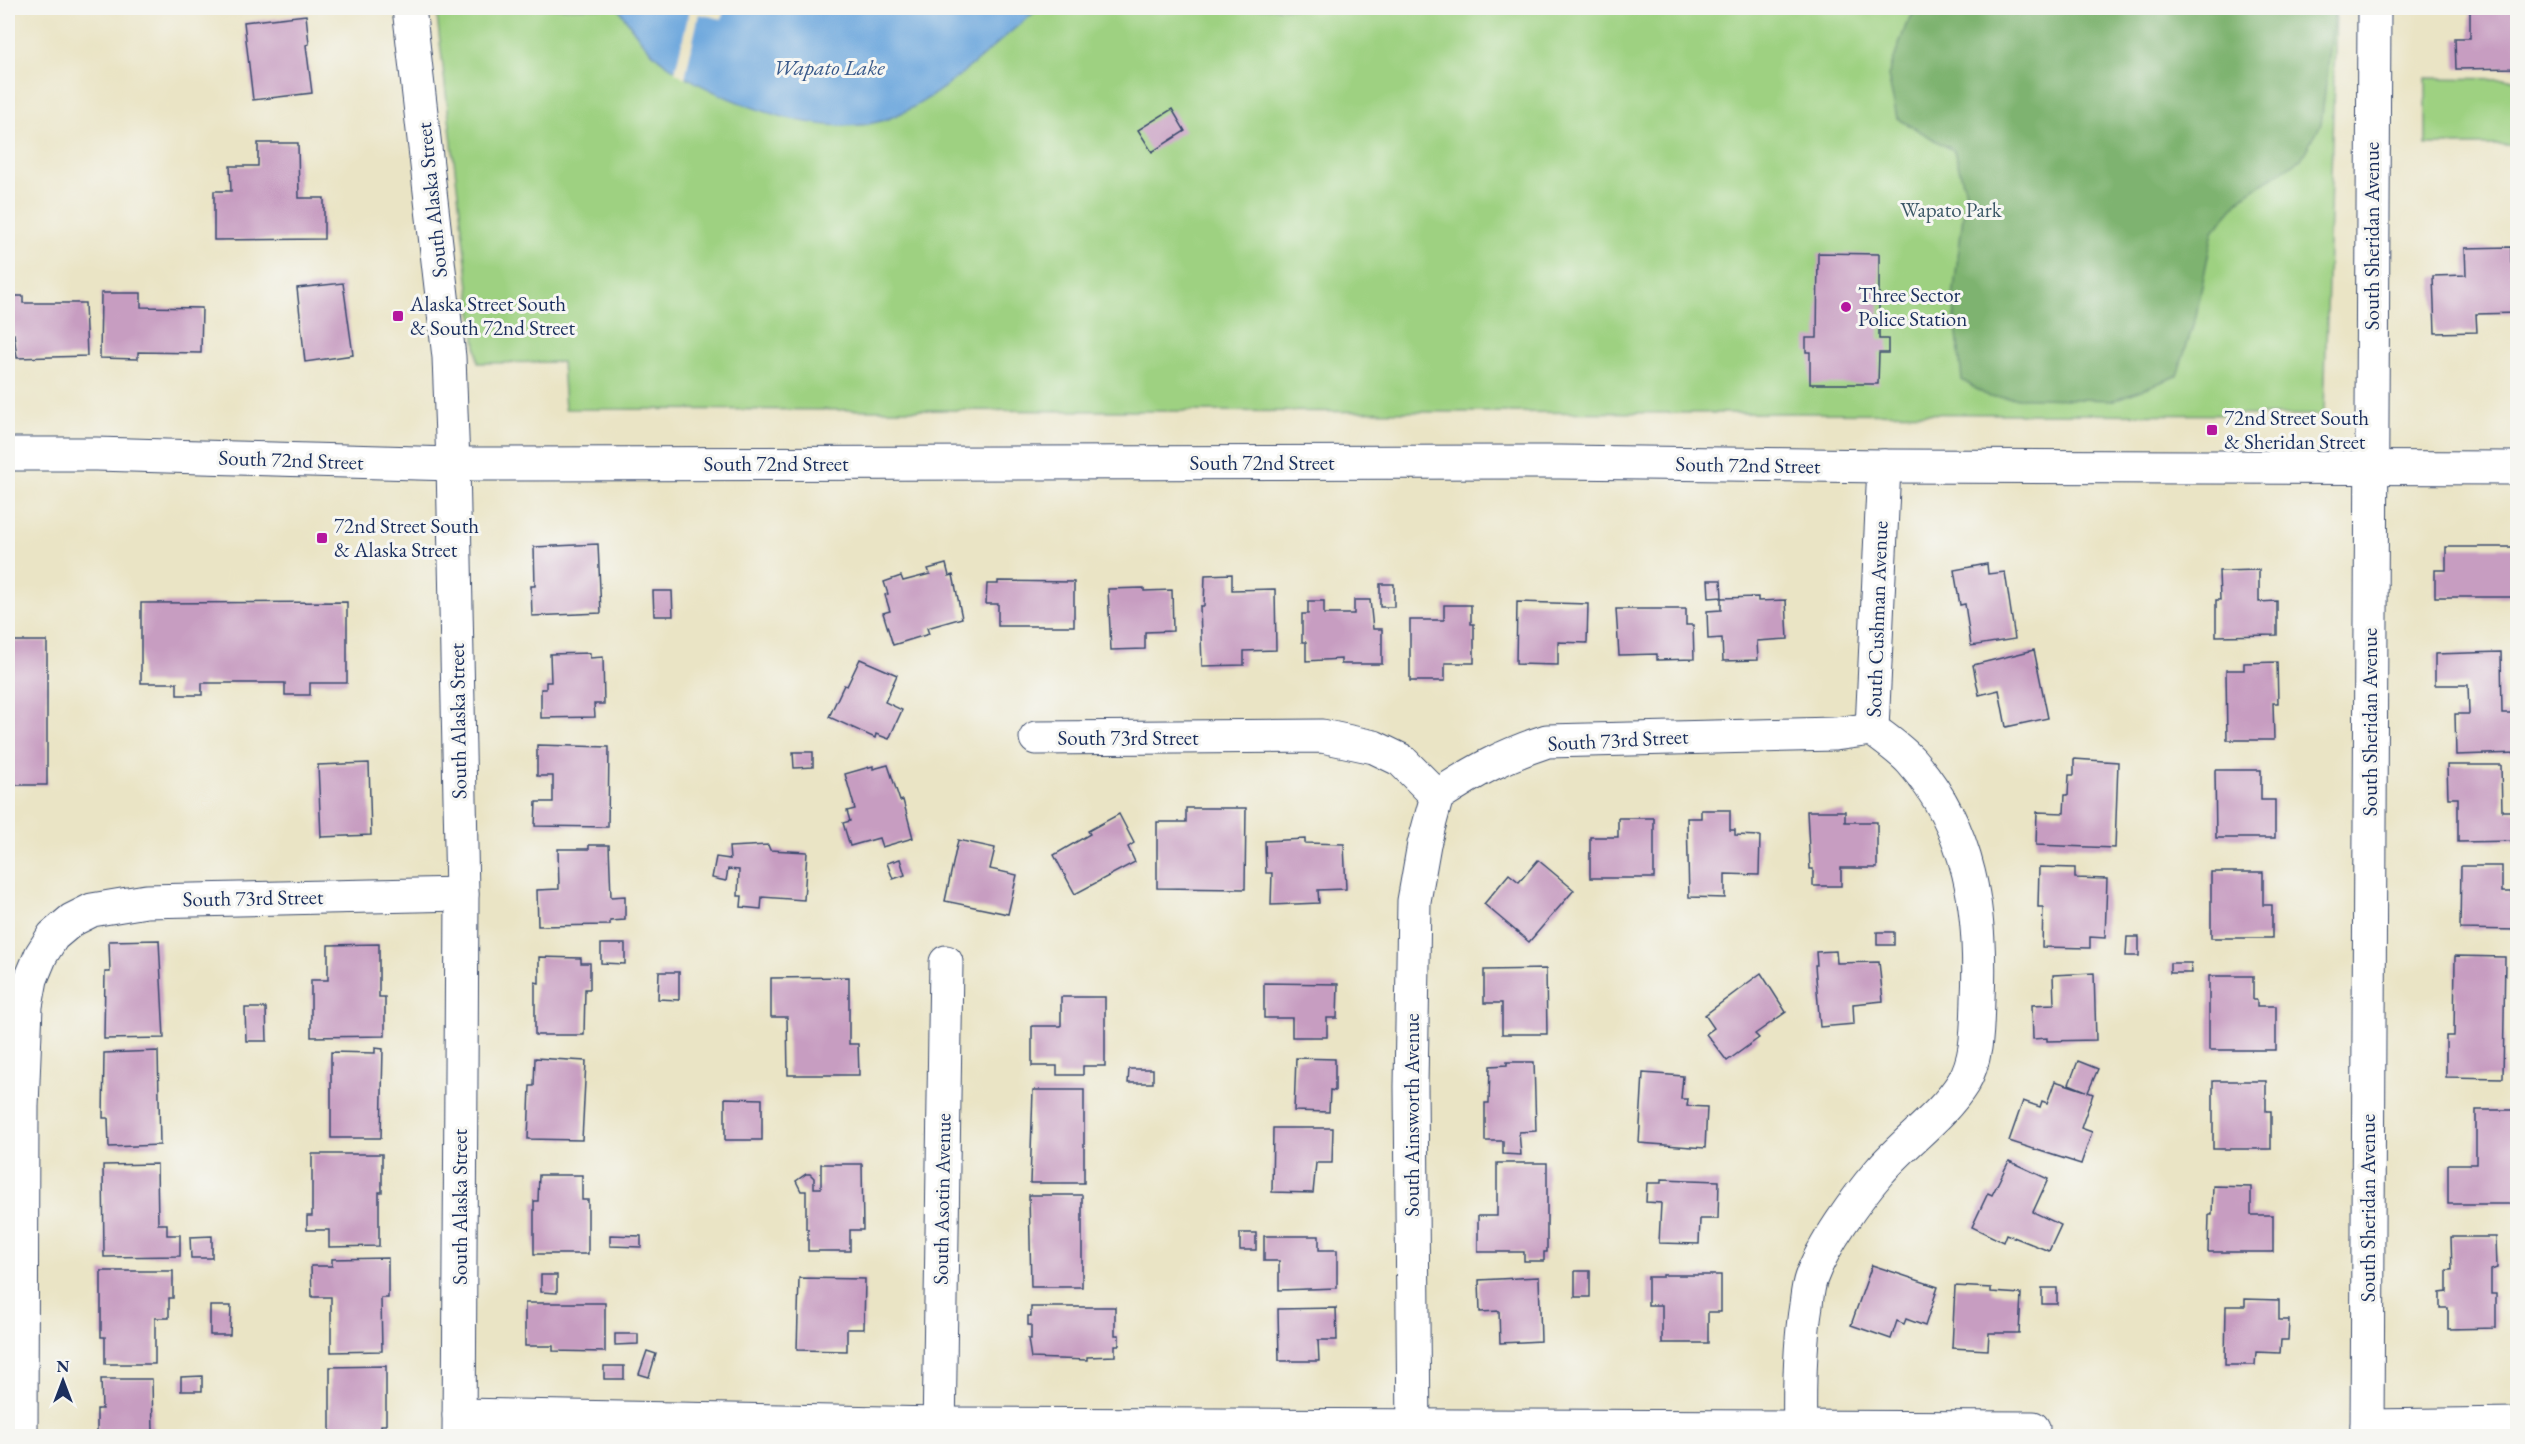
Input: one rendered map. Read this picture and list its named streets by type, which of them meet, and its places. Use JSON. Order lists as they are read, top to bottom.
{
  "streets": {
    "street": [
      "South Alaska Street",
      "South Sheridan Avenue",
      "South 72nd Street",
      "South Cushman Avenue",
      "South 73rd Street",
      "South Ainsworth Avenue",
      "South Asotin Avenue"
    ]
  },
  "crossings": [
    ["South Alaska Street", "South 72nd Street"],
    ["South Alaska Street", "South 73rd Street"],
    ["South Sheridan Avenue", "South 72nd Street"],
    ["South 72nd Street", "South Cushman Avenue"],
    ["South Cushman Avenue", "South 73rd Street"],
    ["South 73rd Street", "South Ainsworth Avenue"]
  ],
  "water": ["Wapato Lake"],
  "parks": ["Wapato Park"],
  "places": {
    "other": ["Three Sector Police Station"],
    "transit": ["Alaska Street South & South 72nd Street", "72nd Street South & Sheridan Street", "72nd Street South & Alaska Street"]
  },
  "north": "top"
}
